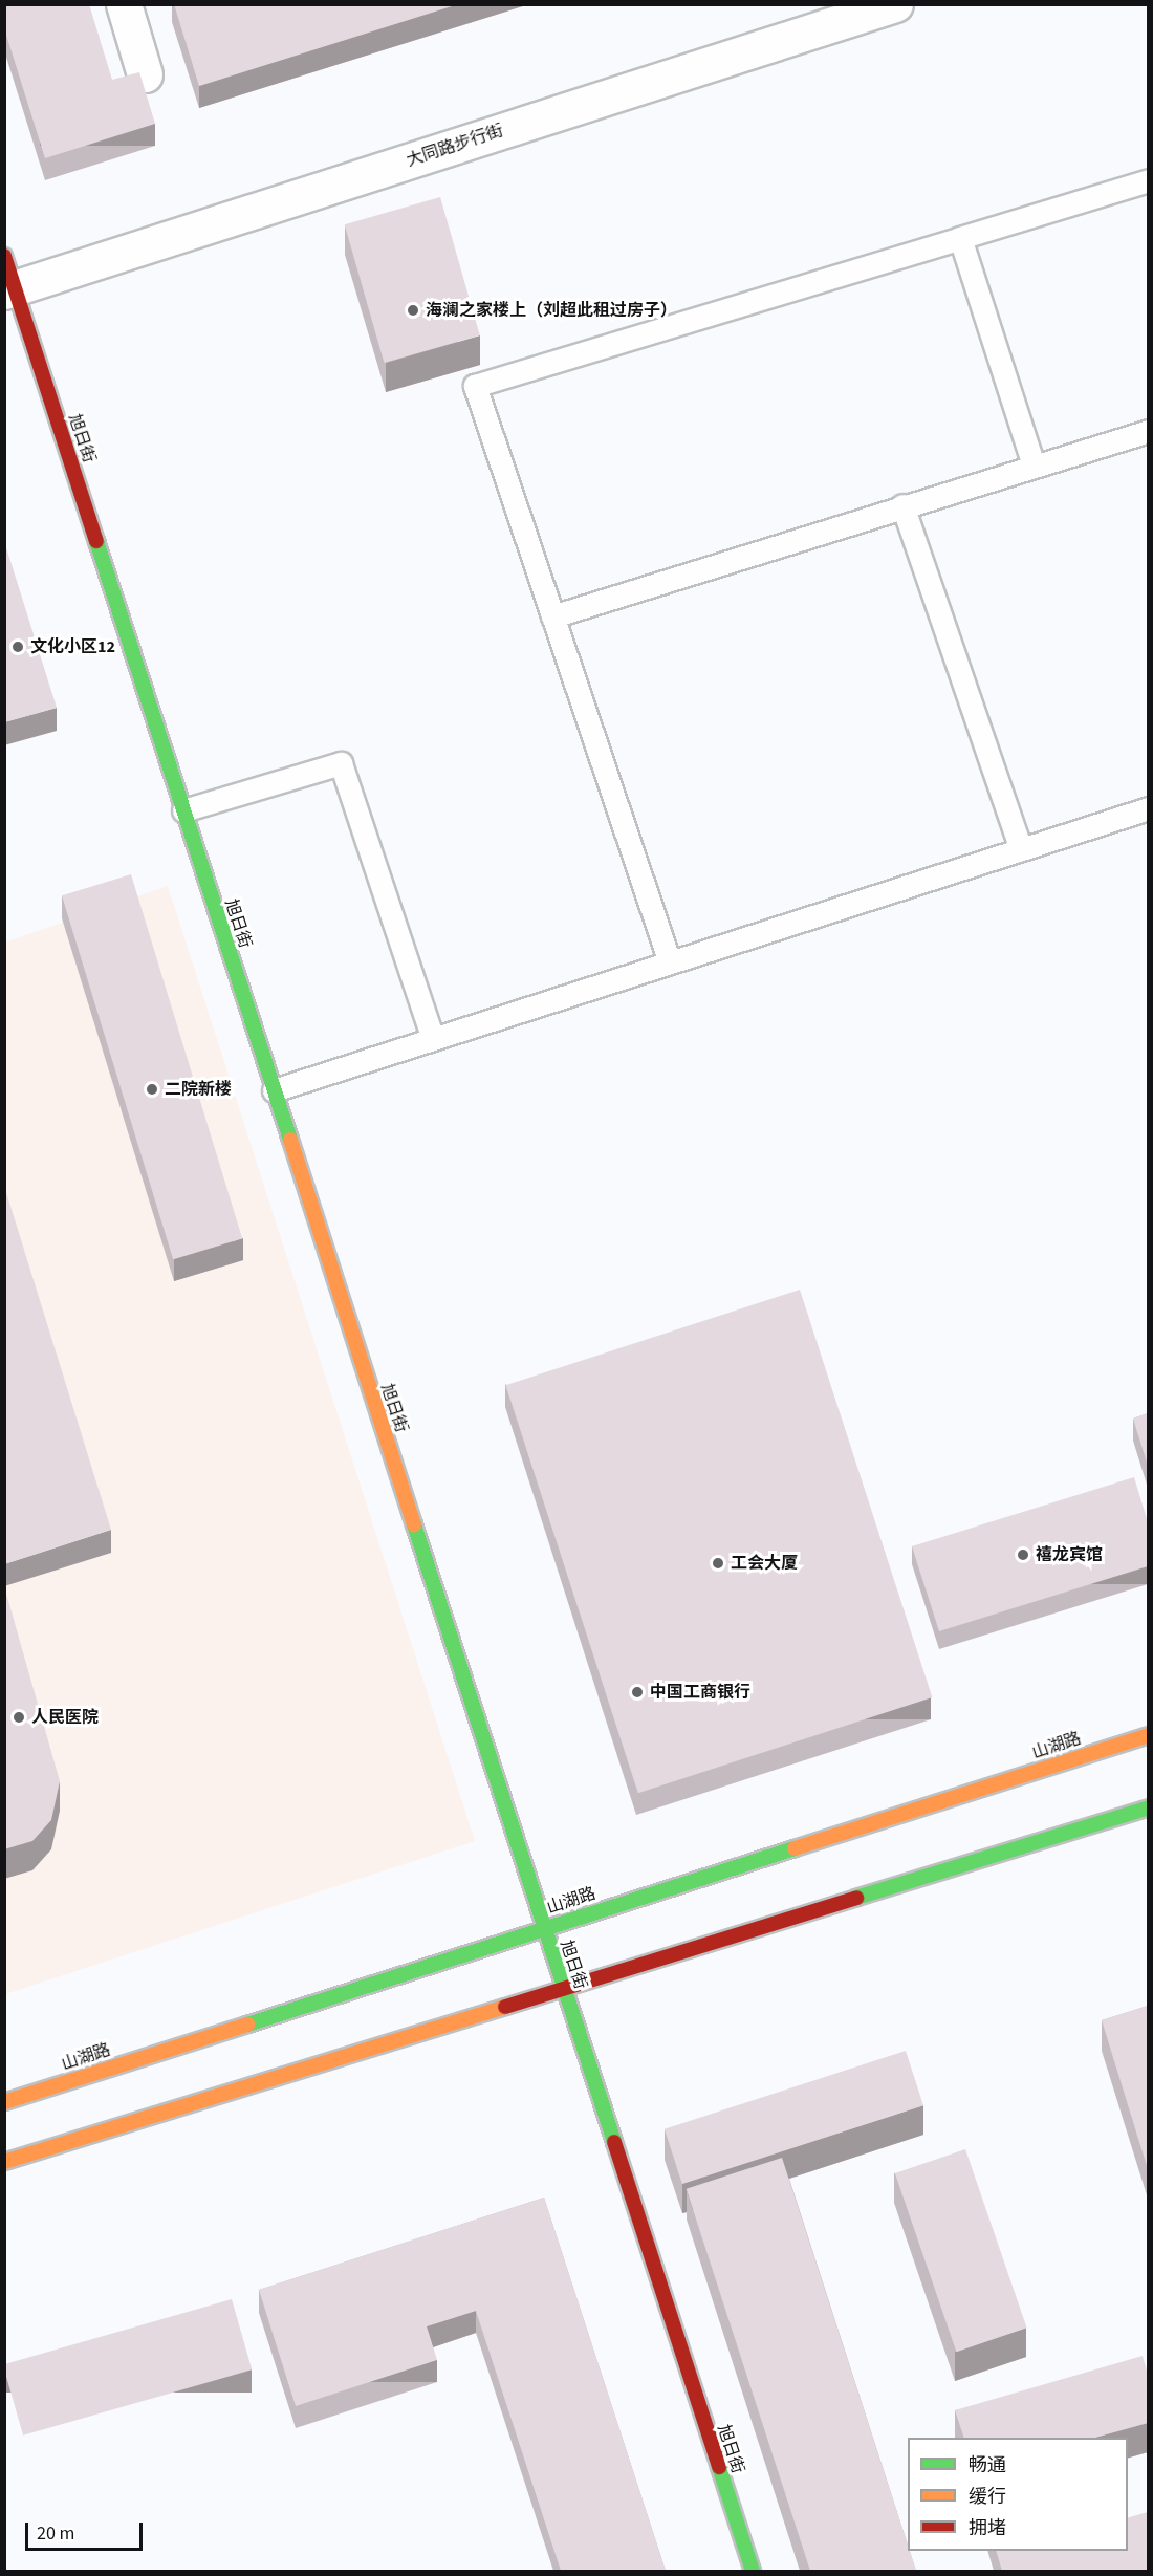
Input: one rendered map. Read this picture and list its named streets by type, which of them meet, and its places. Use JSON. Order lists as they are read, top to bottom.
{
  "streets": {
    "main road": ["旭日街", "山湖路"],
    "street": ["大同路步行街"]
  },
  "crossings": [
    ["大同路步行街", "旭日街"],
    ["旭日街", "山湖路"]
  ],
  "places": [
    "海澜之家楼上（刘超此租过房子）",
    "文化小区12",
    "二院新楼",
    "禧龙宾馆",
    "工会大厦",
    "中国工商银行",
    "人民医院"
  ],
  "legend": ["畅通", "缓行", "拥堵"],
  "scale_bar": "20 m"
}
